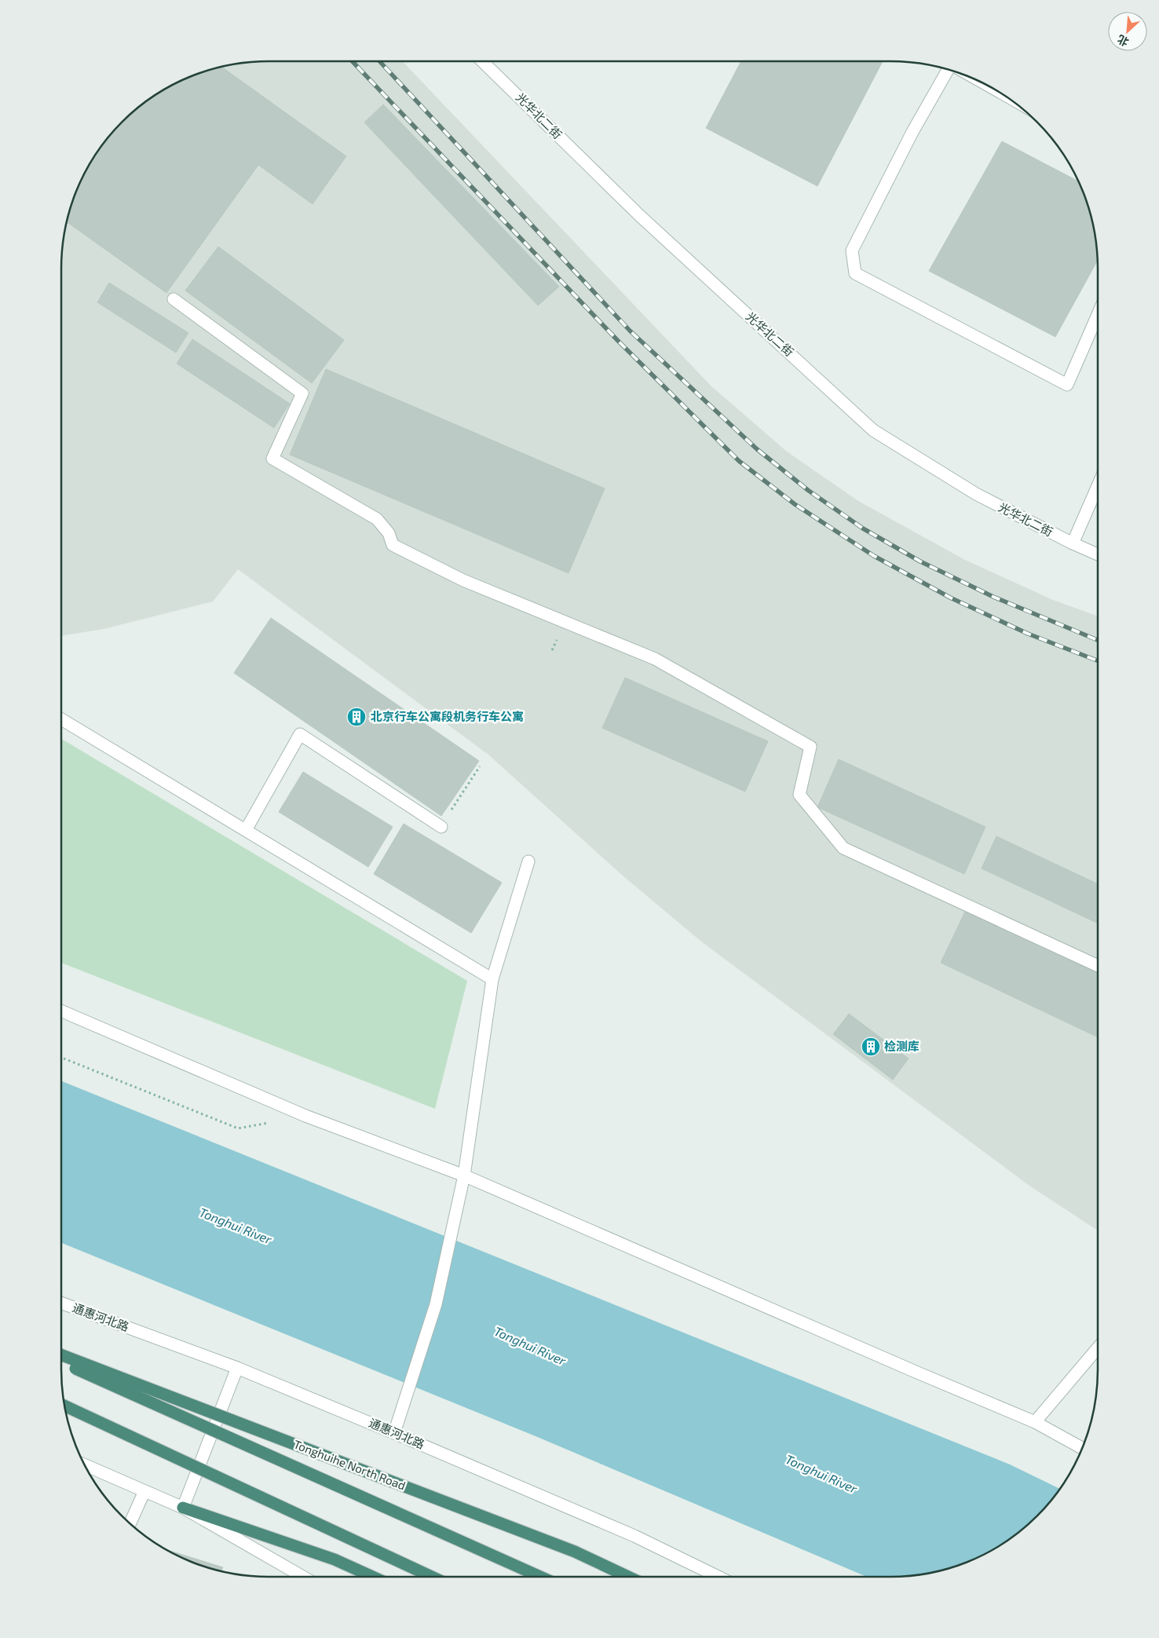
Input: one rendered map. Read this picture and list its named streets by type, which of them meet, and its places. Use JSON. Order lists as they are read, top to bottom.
{
  "streets": {
    "highway": ["Tonghuihe North Road"],
    "street": ["光华北二街", "通惠河北路"]
  },
  "water": ["Tonghui River"],
  "places": {
    "building": ["北京行车公寓段机务行车公寓", "检测库"]
  },
  "north": "bottom left"
}
